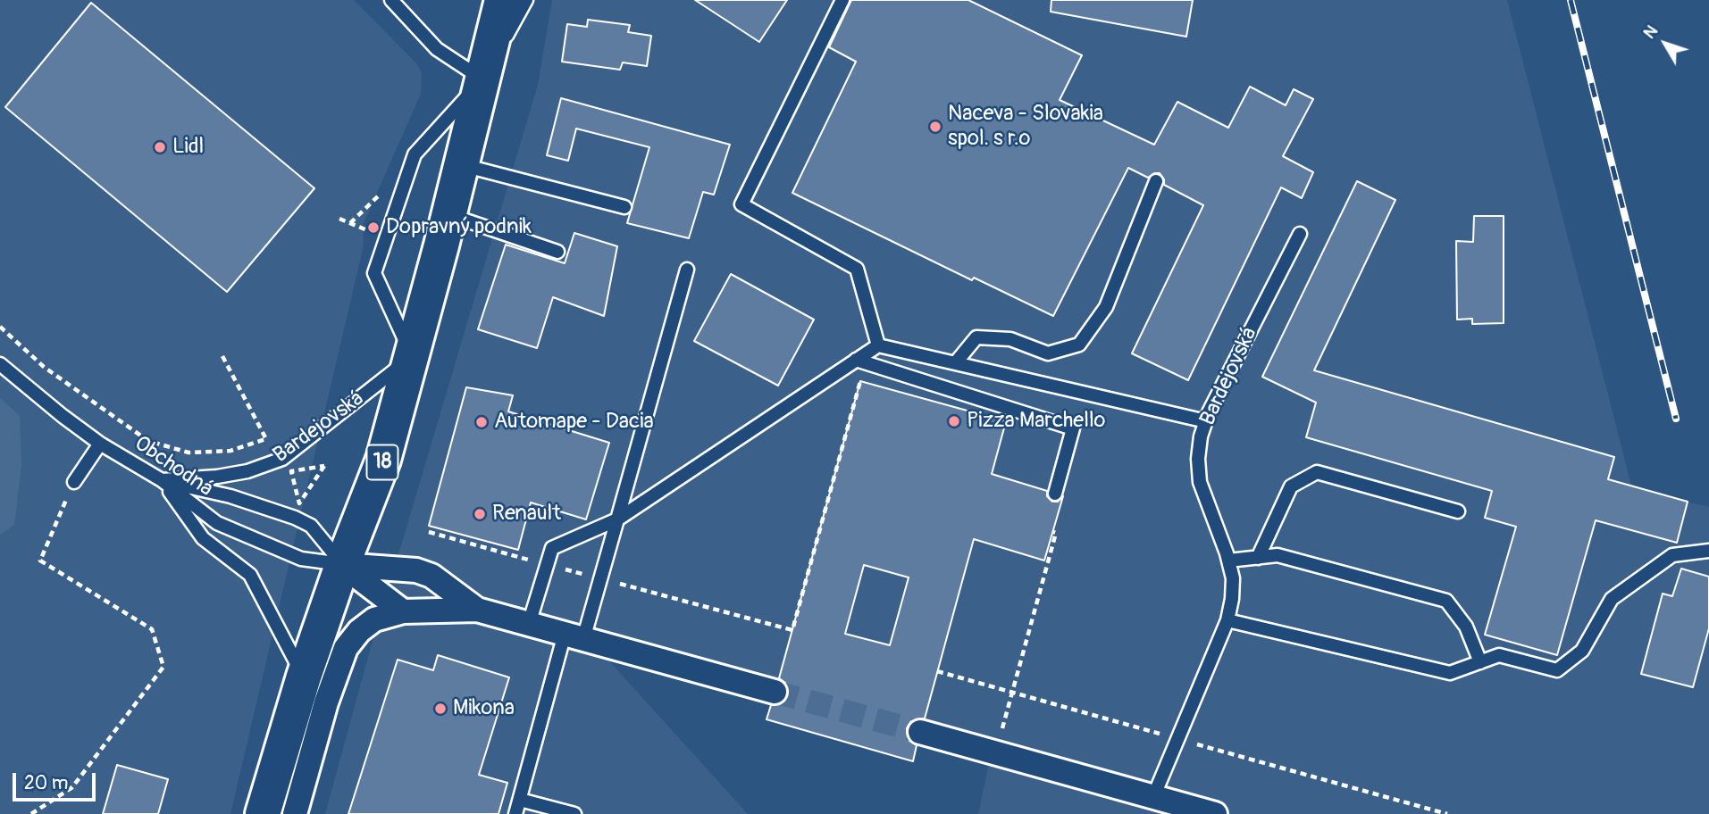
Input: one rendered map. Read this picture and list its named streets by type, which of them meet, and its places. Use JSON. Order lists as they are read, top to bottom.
{
  "streets": {
    "main road": ["Bardejovská", "18"],
    "lane": ["Obchodná"]
  },
  "crossings": [
    ["Bardejovská", "Obchodná"]
  ],
  "places": [
    "Naceva - Slovakia spol. s r.o",
    "Lidl",
    "Dopravný podnik",
    "Pizza Marchello",
    "Automape - Dacia",
    "Renault",
    "Mikona"
  ],
  "scale_bar": "20 m",
  "north": "top left"
}
